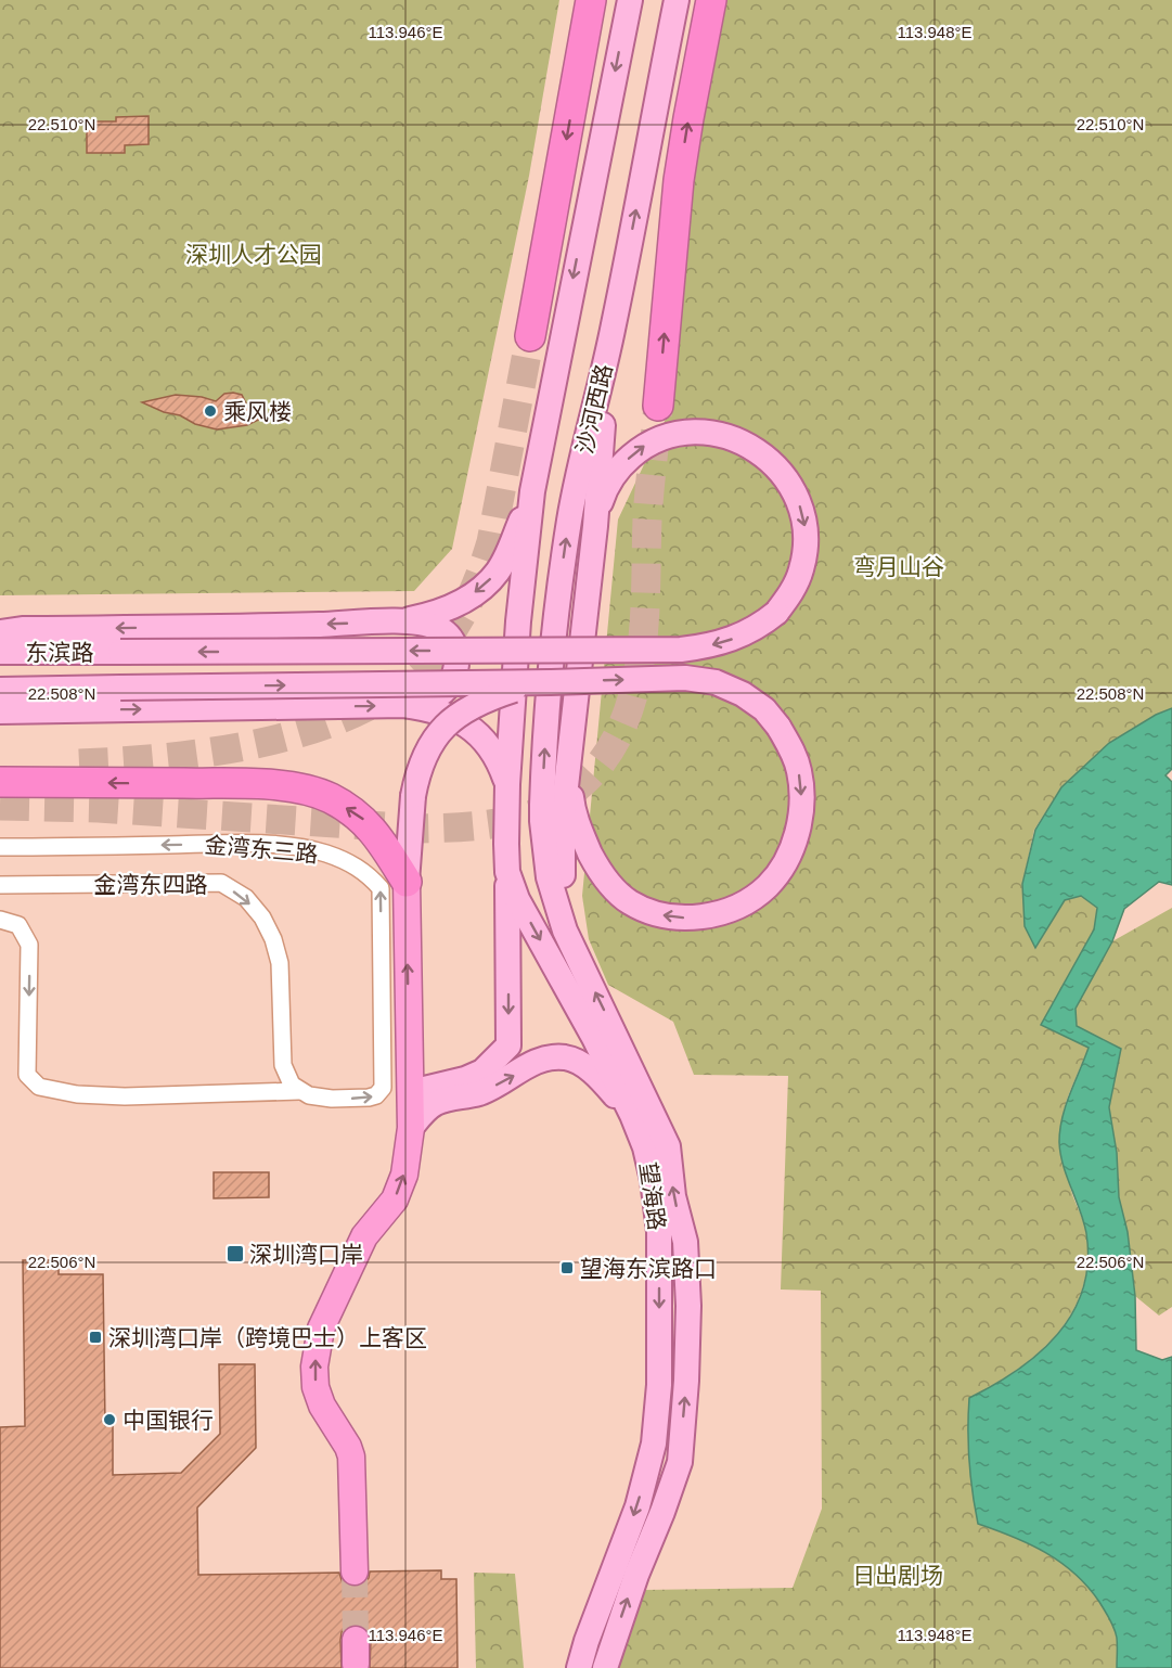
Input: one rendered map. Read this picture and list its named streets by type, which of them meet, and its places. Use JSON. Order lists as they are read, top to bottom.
{
  "streets": {
    "main road": ["沙河西路", "东滨路", "望海路"],
    "street": ["金湾东三路", "金湾东四路"]
  },
  "crossings": [
    ["沙河西路", "望海路"],
    ["金湾东三路", "金湾东四路"]
  ],
  "parks": ["深圳人才公园", "弯月山谷", "日出剧场"],
  "places": {
    "other": ["乘风楼", "中国银行"],
    "transit": ["深圳湾口岸", "望海东滨路口", "深圳湾口岸（跨境巴士）上客区"]
  },
  "coordinates": [
    "113.946°E",
    "113.948°E",
    "22.510°N",
    "22.508°N",
    "22.506°N"
  ]
}
